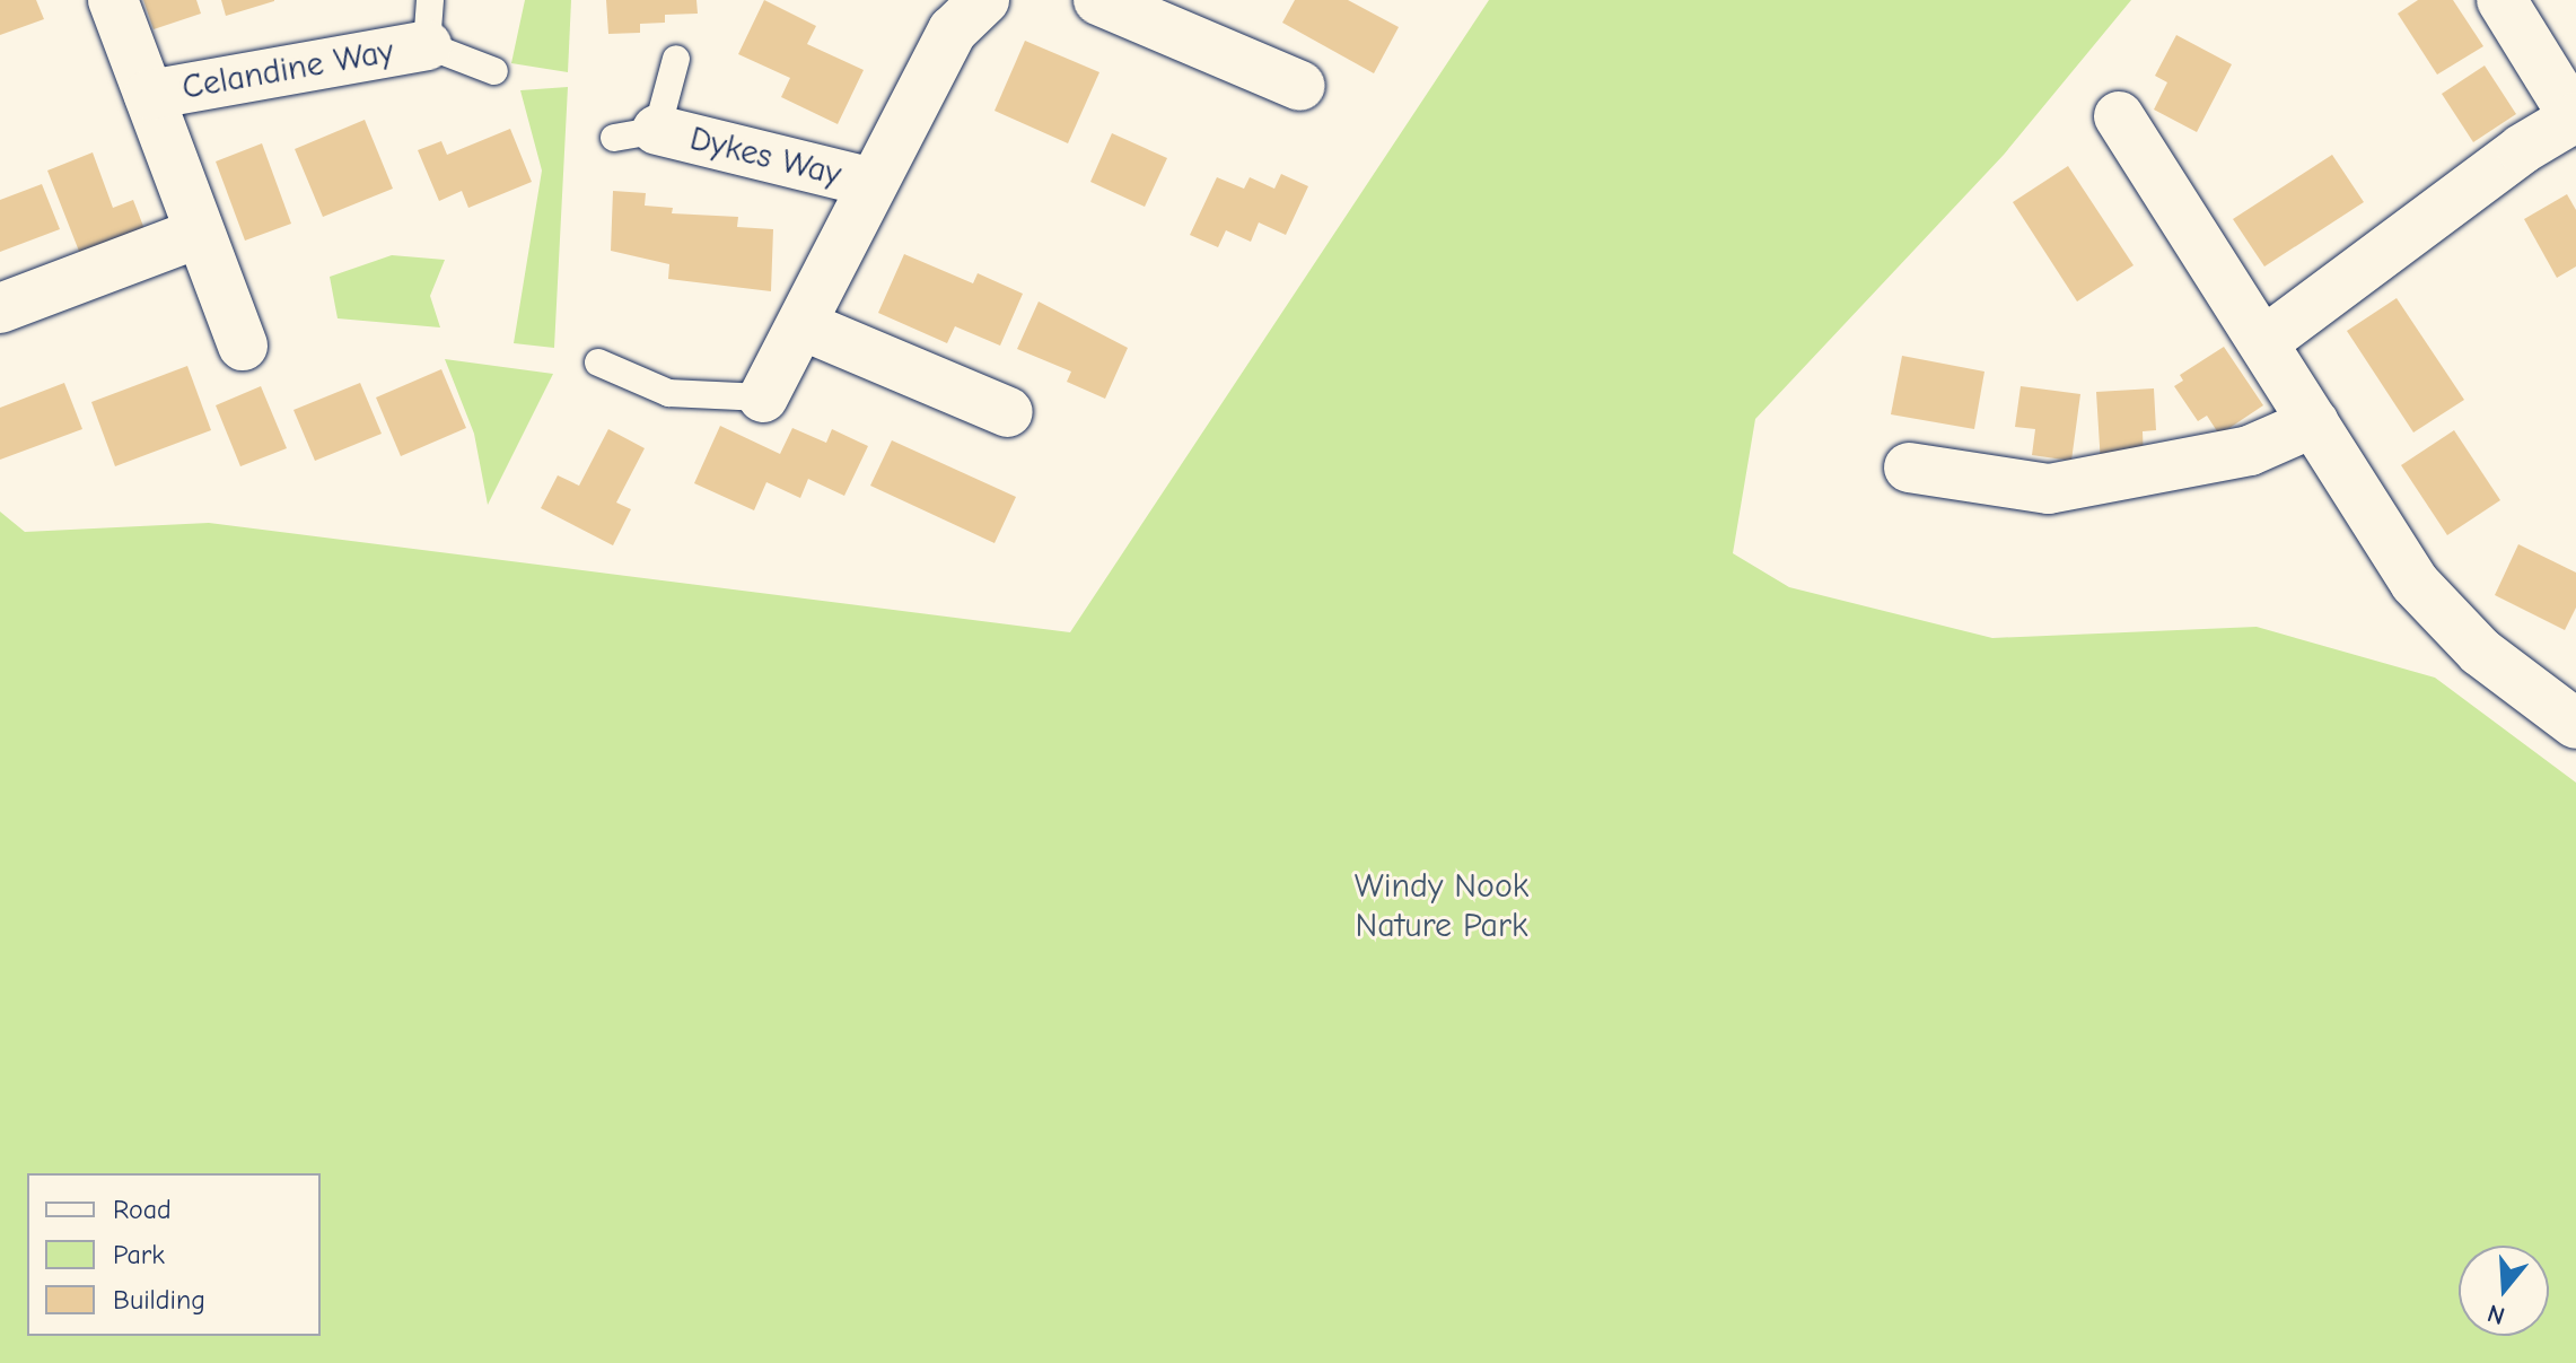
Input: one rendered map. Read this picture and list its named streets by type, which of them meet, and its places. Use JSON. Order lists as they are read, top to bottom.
{
  "streets": {
    "street": ["Celandine Way", "Dykes Way"]
  },
  "parks": ["Windy Nook Nature Park"],
  "legend": ["Road", "Park", "Building"],
  "north": "bottom"
}
